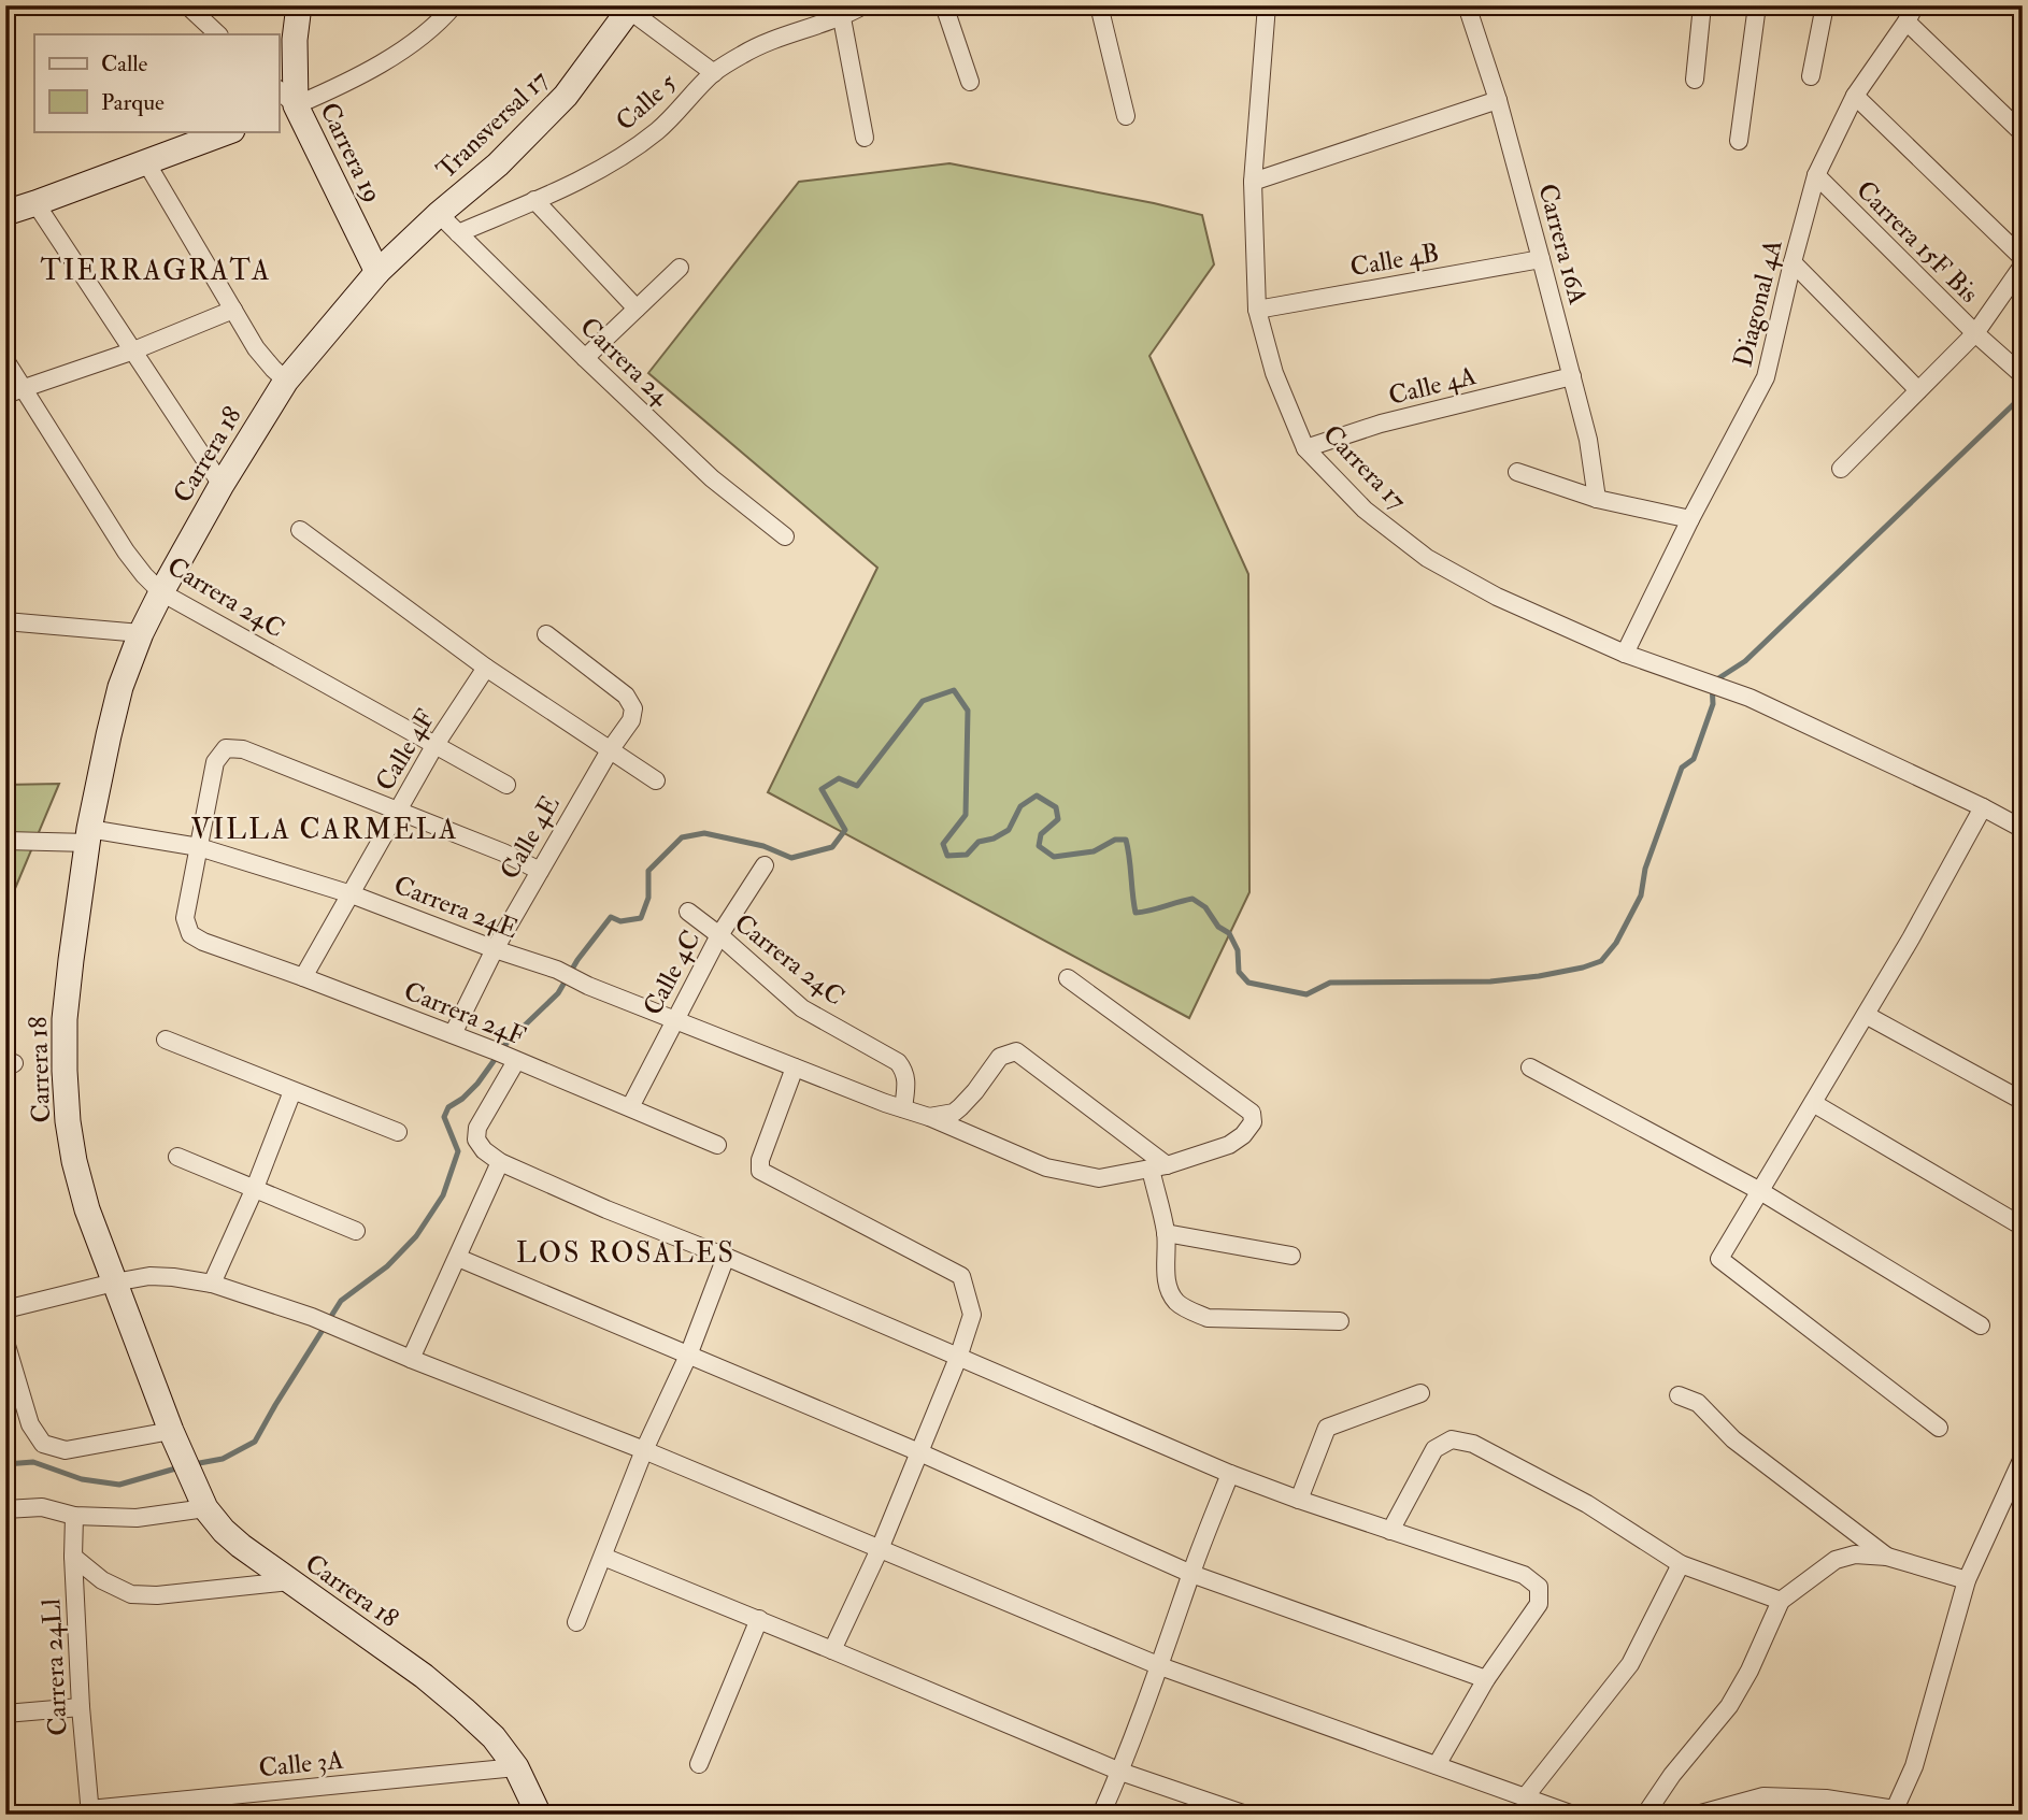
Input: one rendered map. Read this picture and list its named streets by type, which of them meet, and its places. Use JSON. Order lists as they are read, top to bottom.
{
  "streets": {
    "street": [
      "Calle 5",
      "Transversal 17",
      "Carrera 19",
      "Carrera 15F Bis",
      "Carrera 16A",
      "Calle 4B",
      "Diagonal 4A",
      "Carrera 24",
      "Calle 4A",
      "Carrera 18",
      "Carrera 17",
      "Carrera 24C",
      "Calle 4F",
      "Calle 4E",
      "Carrera 24E",
      "Calle 4C",
      "Carrera 24F",
      "Carrera 24Ll",
      "Calle 3A"
    ]
  },
  "crossings": [
    ["Calle 5", "Carrera 24"],
    ["Transversal 17", "Carrera 19"],
    ["Transversal 17", "Carrera 24"],
    ["Transversal 17", "Carrera 18"],
    ["Carrera 19", "Carrera 18"],
    ["Carrera 15F Bis", "Diagonal 4A"],
    ["Carrera 16A", "Calle 4B"],
    ["Carrera 16A", "Calle 4A"],
    ["Calle 4B", "Carrera 17"],
    ["Diagonal 4A", "Carrera 17"],
    ["Calle 4A", "Carrera 17"],
    ["Carrera 18", "Carrera 24C"],
    ["Carrera 18", "Carrera 24E"],
    ["Carrera 18", "Calle 3A"],
    ["Carrera 24C", "Calle 4F"],
    ["Carrera 24C", "Calle 4C"],
    ["Calle 4F", "Carrera 24E"],
    ["Calle 4F", "Carrera 24F"],
    ["Calle 4E", "Carrera 24E"],
    ["Calle 4E", "Carrera 24F"],
    ["Carrera 24E", "Calle 4C"],
    ["Carrera 24E", "Carrera 24F"],
    ["Calle 4C", "Carrera 24F"],
    ["Carrera 24Ll", "Calle 3A"]
  ],
  "districts": ["TIERRAGRATA", "VILLA CARMELA", "LOS ROSALES"],
  "legend": ["Calle", "Parque"]
}
